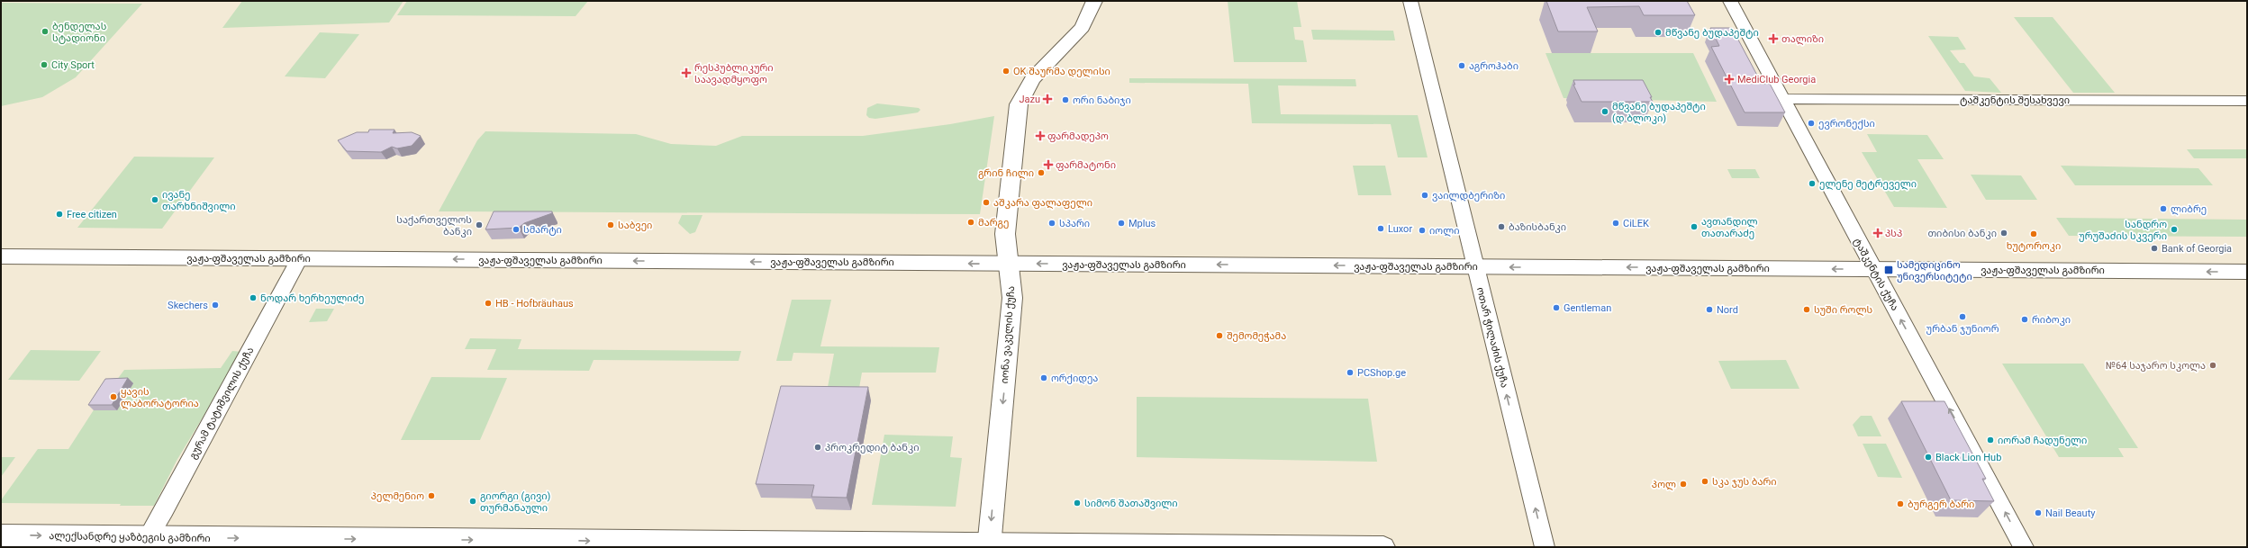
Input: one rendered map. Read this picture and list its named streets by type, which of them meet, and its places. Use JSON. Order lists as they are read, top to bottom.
{
  "streets": {
    "main road": ["ვაჟა-ფშაველას გამზირი", "იონა ვაკელის ქუჩა", "ალექსანდრე ყაზბეგის გამზირი"],
    "street": [
      "ტაშკენტის შესახვევი",
      "ტაშკენტის ქუჩა",
      "ოთარ ჭილაძის ქუჩა",
      "გურამ ტატიშვილის ქუჩა"
    ]
  },
  "crossings": [
    ["ტაშკენტის შესახვევი", "ტაშკენტის ქუჩა"],
    ["ვაჟა-ფშაველას გამზირი", "ტაშკენტის ქუჩა"],
    ["ვაჟა-ფშაველას გამზირი", "იონა ვაკელის ქუჩა"],
    ["ვაჟა-ფშაველას გამზირი", "ოთარ ჭილაძის ქუჩა"],
    ["ვაჟა-ფშაველას გამზირი", "გურამ ტატიშვილის ქუჩა"],
    ["იონა ვაკელის ქუჩა", "ალექსანდრე ყაზბეგის გამზირი"],
    ["გურამ ტატიშვილის ქუჩა", "ალექსანდრე ყაზბეგის გამზირი"]
  ],
  "one_way": [
    "ვაჟა-ფშაველას გამზირი",
    "ტაშკენტის ქუჩა",
    "იონა ვაკელის ქუჩა",
    "ოთარ ჭილაძის ქუჩა",
    "ალექსანდრე ყაზბეგის გამზირი"
  ],
  "places": {
    "other": [
      "ბენდელას სტადიონი",
      "მწვანე ბუდაპეშტი",
      "City Sport",
      "აგროჰაბი",
      "OK შაურმა დელისი",
      "ორი ნაბიჯი",
      "მწვანე ბუდაპეშტი (დ ბლოკი)",
      "ევრონექსი",
      "გრინ ჩილი",
      "ელენე მეტრეველი",
      "ვაილდბერიზი",
      "ივანე თარხნიშვილი",
      "აშკარა ფალაფელი",
      "ლიბრე",
      "Free citizen",
      "მარგე",
      "სპარი",
      "Mplus",
      "CiLEK",
      "საქართველოს ბანკი",
      "საბვეი",
      "ბაზისბანკი",
      "ავთანდილ თათარაძე",
      "Luxor",
      "სმარტი",
      "სანდრო ურუშაძის სკვერი",
      "იოლი",
      "თიბისი ბანკი",
      "ხუტოროკი",
      "Bank of Georgia",
      "ნოდარ ხერხეულიძე",
      "HB - Hofbräuhaus",
      "Skechers",
      "Gentleman",
      "Nord",
      "სუში როლს",
      "ურბან ჯუნიორ",
      "რიბოკი",
      "შემომეჭამა",
      "№64 საჯარო სკოლა",
      "PCShop.ge",
      "ორქიდეა",
      "ყავის ლაბორატორია",
      "იორამ ჩადუნელი",
      "პროკრედიტ ბანკი",
      "Black Lion Hub",
      "სკა ჯუს ბარი",
      "პოლ",
      "პელმენიო",
      "გიორგი (გივი) თურმანაული",
      "სიმონ შათაშვილი",
      "ბურგერ ბარი",
      "Nail Beauty"
    ],
    "health": [
      "თალიზი",
      "რესპუბლიკური საავადმყოფო",
      "MediClub Georgia",
      "Jazu",
      "ფარმადეპო",
      "ფარმატონი",
      "პსპ"
    ],
    "transit": ["სამედიცინო უნივერსიტეტი"]
  }
}
